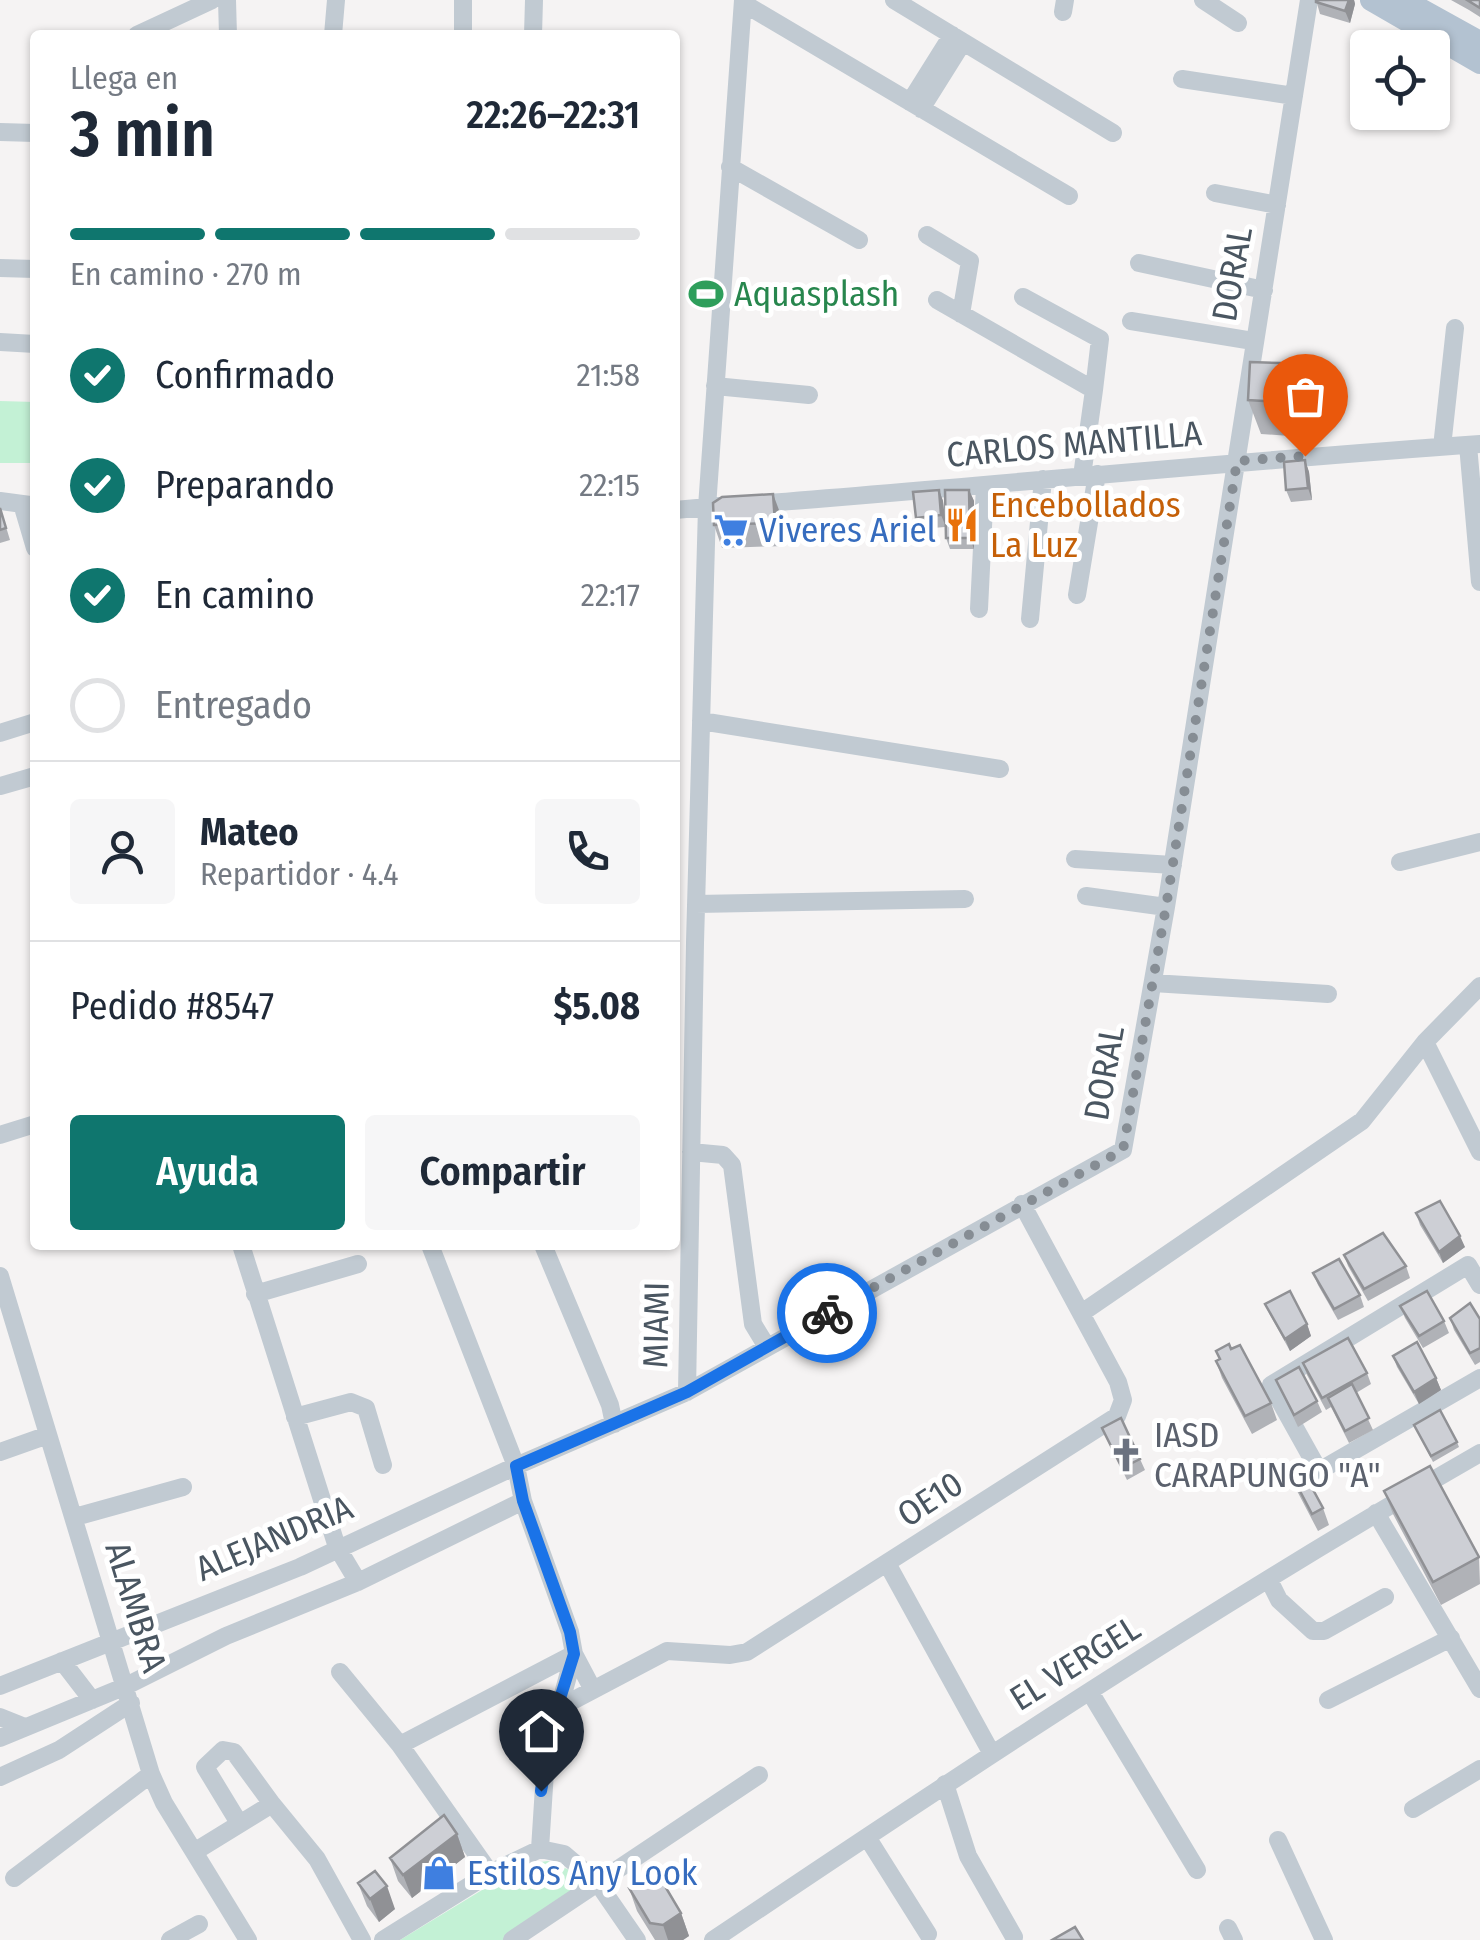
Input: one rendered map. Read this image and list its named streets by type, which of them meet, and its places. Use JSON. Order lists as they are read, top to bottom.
{
  "streets": {
    "street": [
      "DORAL",
      "CARLOS MANTILLA",
      "MIAMI",
      "OE10",
      "ALEJANDRIA",
      "ALAMBRA",
      "EL VERGEL"
    ]
  },
  "crossings": [
    ["DORAL", "CARLOS MANTILLA"],
    ["DORAL", "MIAMI"],
    ["DORAL", "OE10"],
    ["DORAL", "ALEJANDRIA"],
    ["CARLOS MANTILLA", "MIAMI"],
    ["ALEJANDRIA", "ALAMBRA"]
  ],
  "places": {
    "sports": ["Aquasplash"],
    "restaurant": ["Encebollados La Luz"],
    "supermarket": ["Viveres Ariel"],
    "church": ["IASD CARAPUNGO \"A\""],
    "shop": ["Estilos Any Look"]
  },
  "page": {
    "heading": ["3 min", "Llega en", "22:26–22:31"],
    "panel": [
      "Mateo",
      "Repartidor · 4.4",
      "Pedido #8547",
      "$5.08"
    ],
    "bar": "En camino · 270 m",
    "list": [
      ["Confirmado", "21:58"],
      ["Preparando", "22:15"],
      ["En camino", "22:17"],
      "Entregado"
    ],
    "buttons": ["Ayuda", "Compartir"]
  }
}
